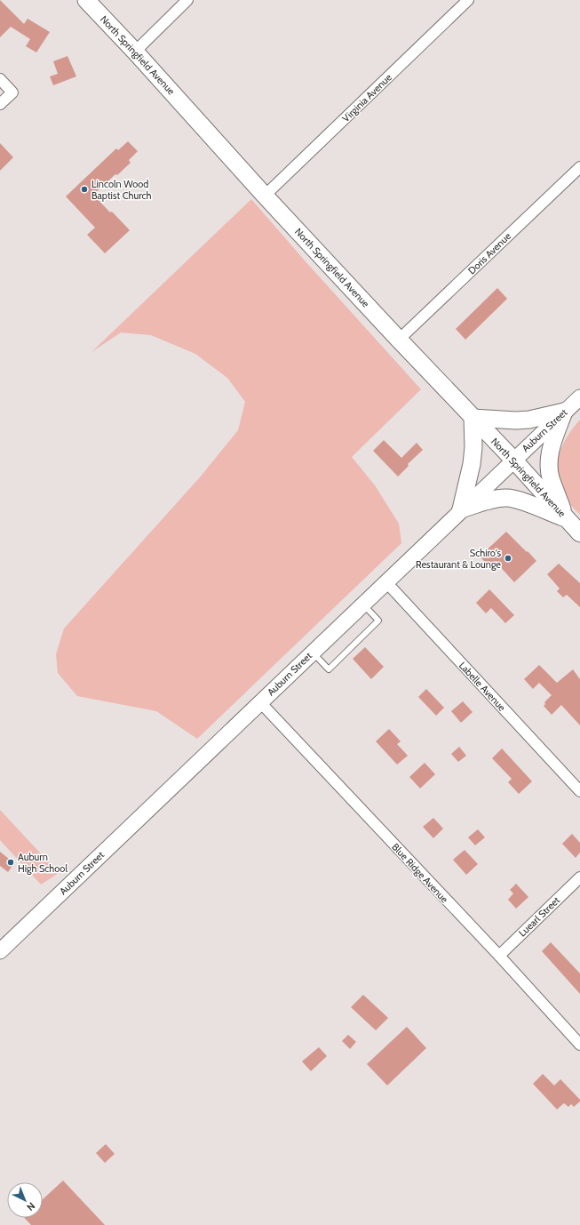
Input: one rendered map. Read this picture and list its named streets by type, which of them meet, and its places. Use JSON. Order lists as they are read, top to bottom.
{
  "streets": {
    "main road": ["North Springfield Avenue", "Auburn Street"],
    "street": [
      "Virginia Avenue",
      "Doris Avenue",
      "Labelle Avenue",
      "Blue Ridge Avenue",
      "Luearl Street"
    ]
  },
  "crossings": [
    ["North Springfield Avenue", "Virginia Avenue"],
    ["North Springfield Avenue", "Doris Avenue"],
    ["North Springfield Avenue", "Auburn Street"],
    ["Auburn Street", "Labelle Avenue"],
    ["Auburn Street", "Blue Ridge Avenue"],
    ["Blue Ridge Avenue", "Luearl Street"]
  ],
  "places": ["Lincoln Wood Baptist Church", "Schiro's Restaurant & Lounge", "Auburn High School"],
  "north": "bottom right"
}
